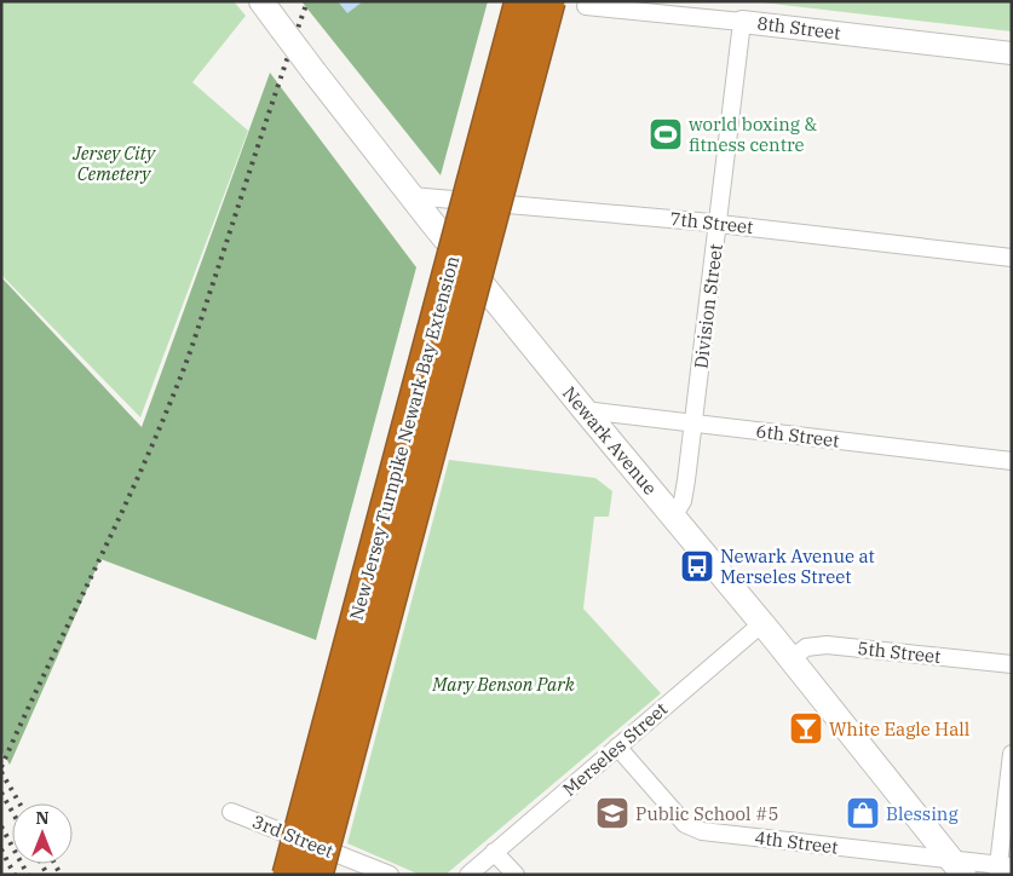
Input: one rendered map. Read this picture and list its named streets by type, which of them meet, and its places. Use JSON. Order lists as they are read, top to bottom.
{
  "streets": {
    "highway": ["New Jersey Turnpike Newark Bay Extension"],
    "main road": ["Newark Avenue"],
    "street": [
      "8th Street",
      "7th Street",
      "Division Street",
      "6th Street",
      "5th Street",
      "Merseles Street",
      "3rd Street",
      "4th Street"
    ]
  },
  "crossings": [
    ["8th Street", "Division Street"],
    ["7th Street", "Division Street"],
    ["7th Street", "Newark Avenue"],
    ["Division Street", "6th Street"],
    ["Division Street", "Newark Avenue"],
    ["6th Street", "Newark Avenue"],
    ["Newark Avenue", "5th Street"],
    ["Newark Avenue", "Merseles Street"],
    ["Newark Avenue", "4th Street"],
    ["Merseles Street", "4th Street"]
  ],
  "parks": ["Jersey City Cemetery", "Mary Benson Park"],
  "places": {
    "sports": ["world boxing & fitness centre"],
    "bus stop": ["Newark Avenue at Merseles Street"],
    "bar": ["White Eagle Hall"],
    "school or university": ["Public School #5"],
    "shop": ["Blessing"]
  },
  "north": "top"
}
